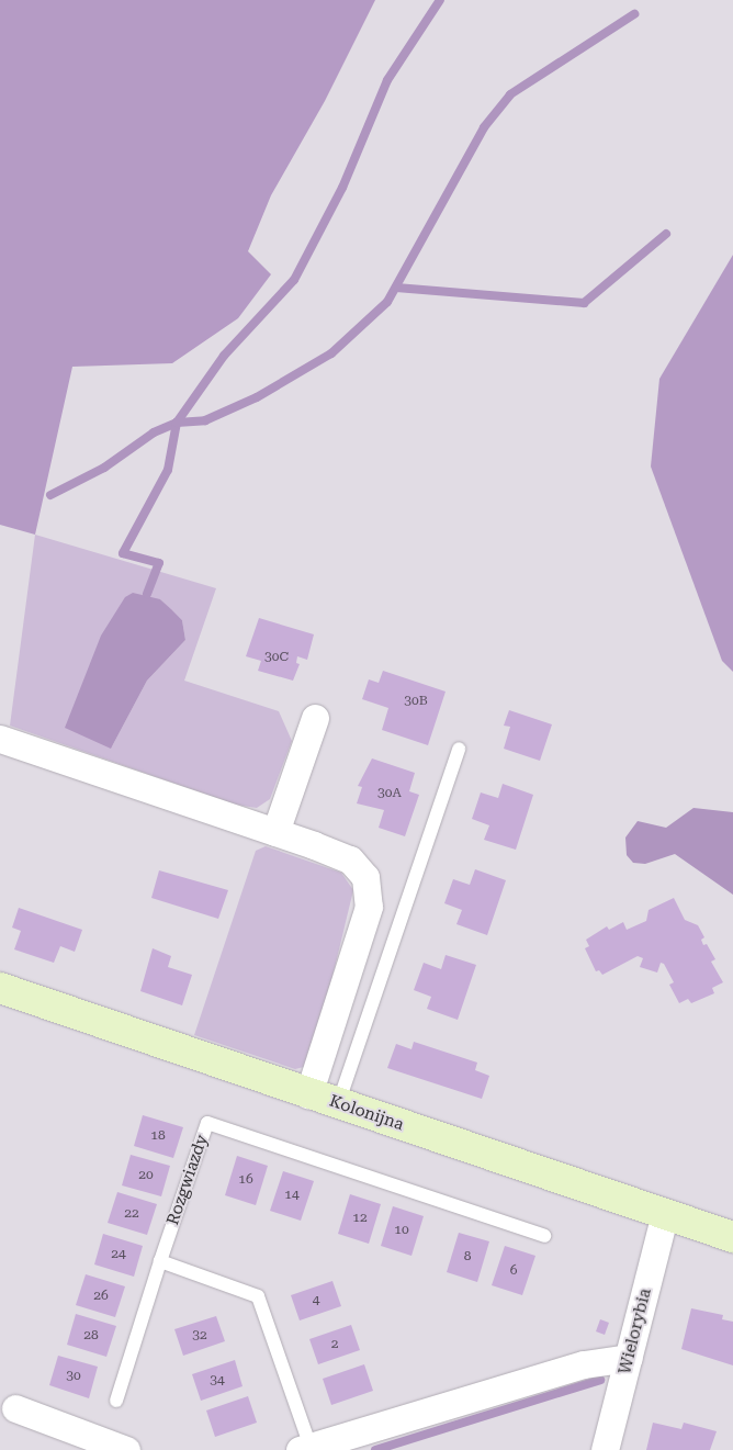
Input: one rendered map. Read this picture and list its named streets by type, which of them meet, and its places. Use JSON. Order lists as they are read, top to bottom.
{
  "streets": {
    "street": ["Kolonijna", "Wielorybia"],
    "lane": ["Rozgwiazdy"]
  },
  "crossings": [
    ["Kolonijna", "Wielorybia"]
  ],
  "house_numbers": [
    "30C",
    "30B",
    "30A",
    "18",
    "20",
    "16",
    "14",
    "22",
    "12",
    "10",
    "24",
    "8",
    "6",
    "26",
    "4",
    "28",
    "32",
    "2",
    "30",
    "34"
  ]
}
